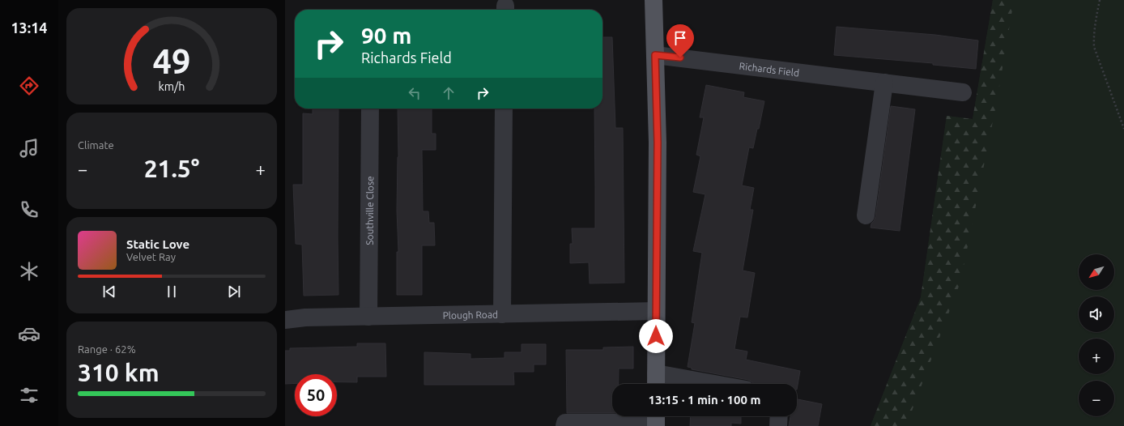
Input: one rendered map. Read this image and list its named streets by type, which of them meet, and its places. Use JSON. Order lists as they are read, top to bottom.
{
  "streets": {
    "street": ["Richards Field", "Southville Close", "Plough Road"]
  },
  "crossings": [
    ["Southville Close", "Plough Road"]
  ],
  "north": "bottom left",
  "page": {
    "tabs": "13:14",
    "turn": ["90 m", "Richards Field"],
    "tile": [
      "Climate",
      ["Range · 62%", "310 km"]
    ],
    "heat": ["−", "21.5°", "+"],
    "song": ["Static Love", "Velvet Ray"],
    "map_buttons": ["+", "−"],
    "limit": "50",
    "trip": "13:15 · 1 min · 100 m",
    "gauge": ["49", "km/h"]
  }
}
